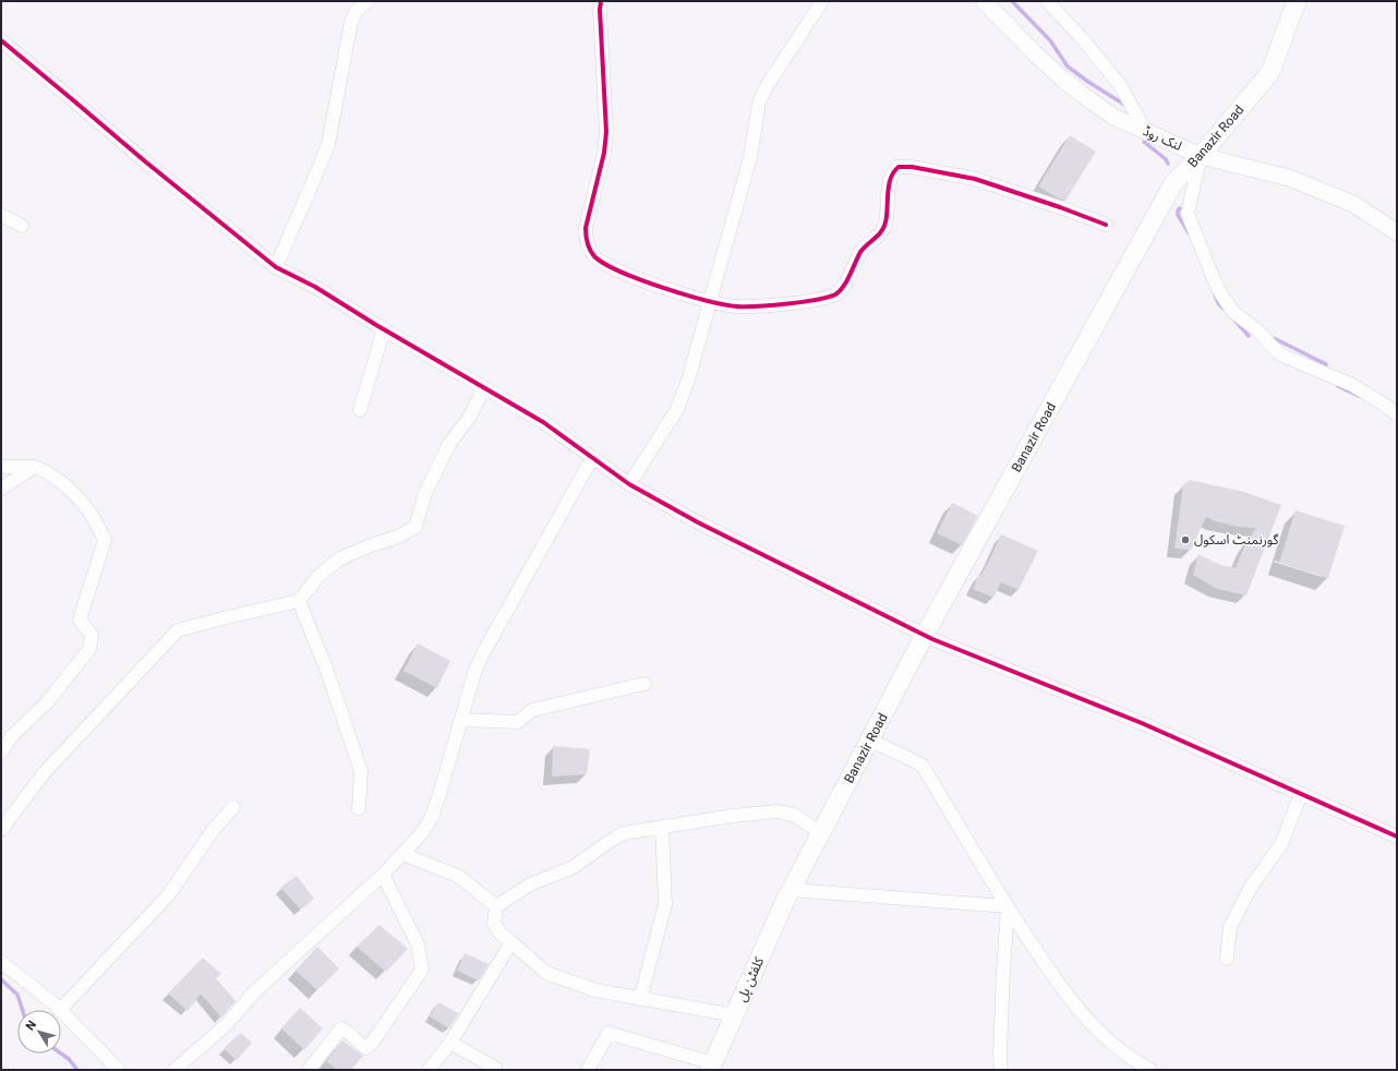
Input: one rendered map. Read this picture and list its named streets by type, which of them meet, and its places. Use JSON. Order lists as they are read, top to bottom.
{
  "streets": {
    "highway": ["Banazir Road", "کلفٹن پل"],
    "main road": ["لنک روڈ"]
  },
  "crossings": [
    ["Banazir Road", "لنک روڈ"],
    ["Banazir Road", "کلفٹن پل"]
  ],
  "places": ["گورنمنٹ اسکول"],
  "north": "top left"
}
